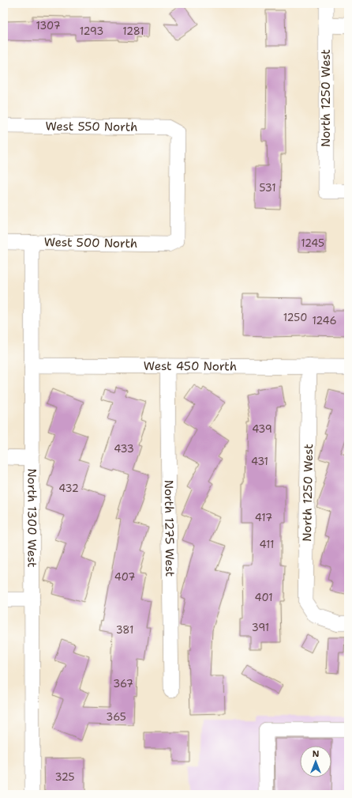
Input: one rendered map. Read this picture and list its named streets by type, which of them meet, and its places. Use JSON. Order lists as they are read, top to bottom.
{
  "streets": {
    "street": [
      "North 1250 West",
      "West 550 North",
      "West 500 North",
      "West 450 North",
      "North 1300 West",
      "North 1275 West"
    ]
  },
  "crossings": [
    ["North 1250 West", "West 450 North"],
    ["West 550 North", "West 500 North"],
    ["West 500 North", "North 1300 West"],
    ["West 450 North", "North 1300 West"],
    ["West 450 North", "North 1275 West"]
  ],
  "house_numbers": [
    "1307",
    "1293",
    "1281",
    "531",
    "1245",
    "1250",
    "1246",
    "439",
    "433",
    "431",
    "432",
    "417",
    "411",
    "407",
    "401",
    "391",
    "381",
    "367",
    "365",
    "325"
  ],
  "north": "top"
}
